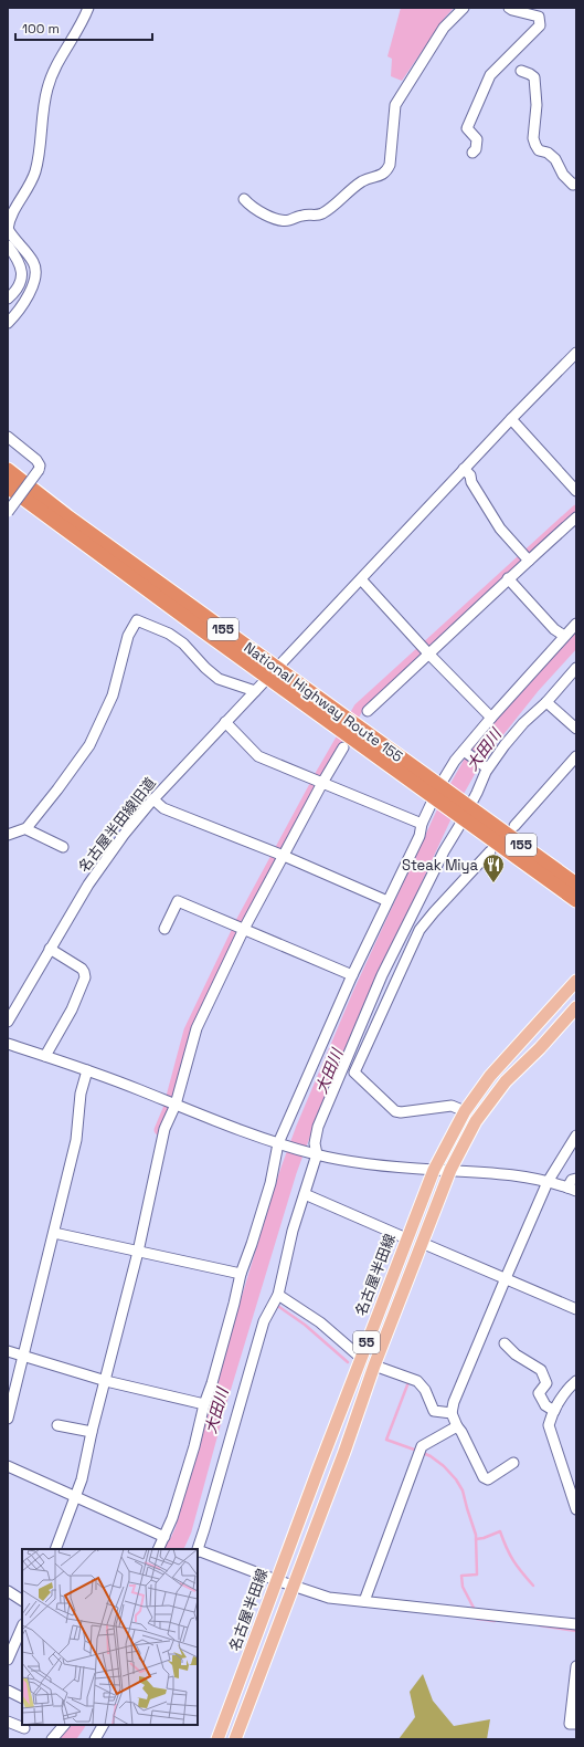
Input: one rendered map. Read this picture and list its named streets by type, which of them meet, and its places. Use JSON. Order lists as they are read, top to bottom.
{
  "streets": {
    "highway": ["155", "National Highway Route 155"],
    "main road": ["名古屋半田線", "55"],
    "street": ["名古屋半田線旧道"]
  },
  "crossings": [
    ["National Highway Route 155", "名古屋半田線旧道"]
  ],
  "water": ["大田川"],
  "places": {
    "restaurant": ["Steak Miya"]
  },
  "scale_bar": "100 m"
}
